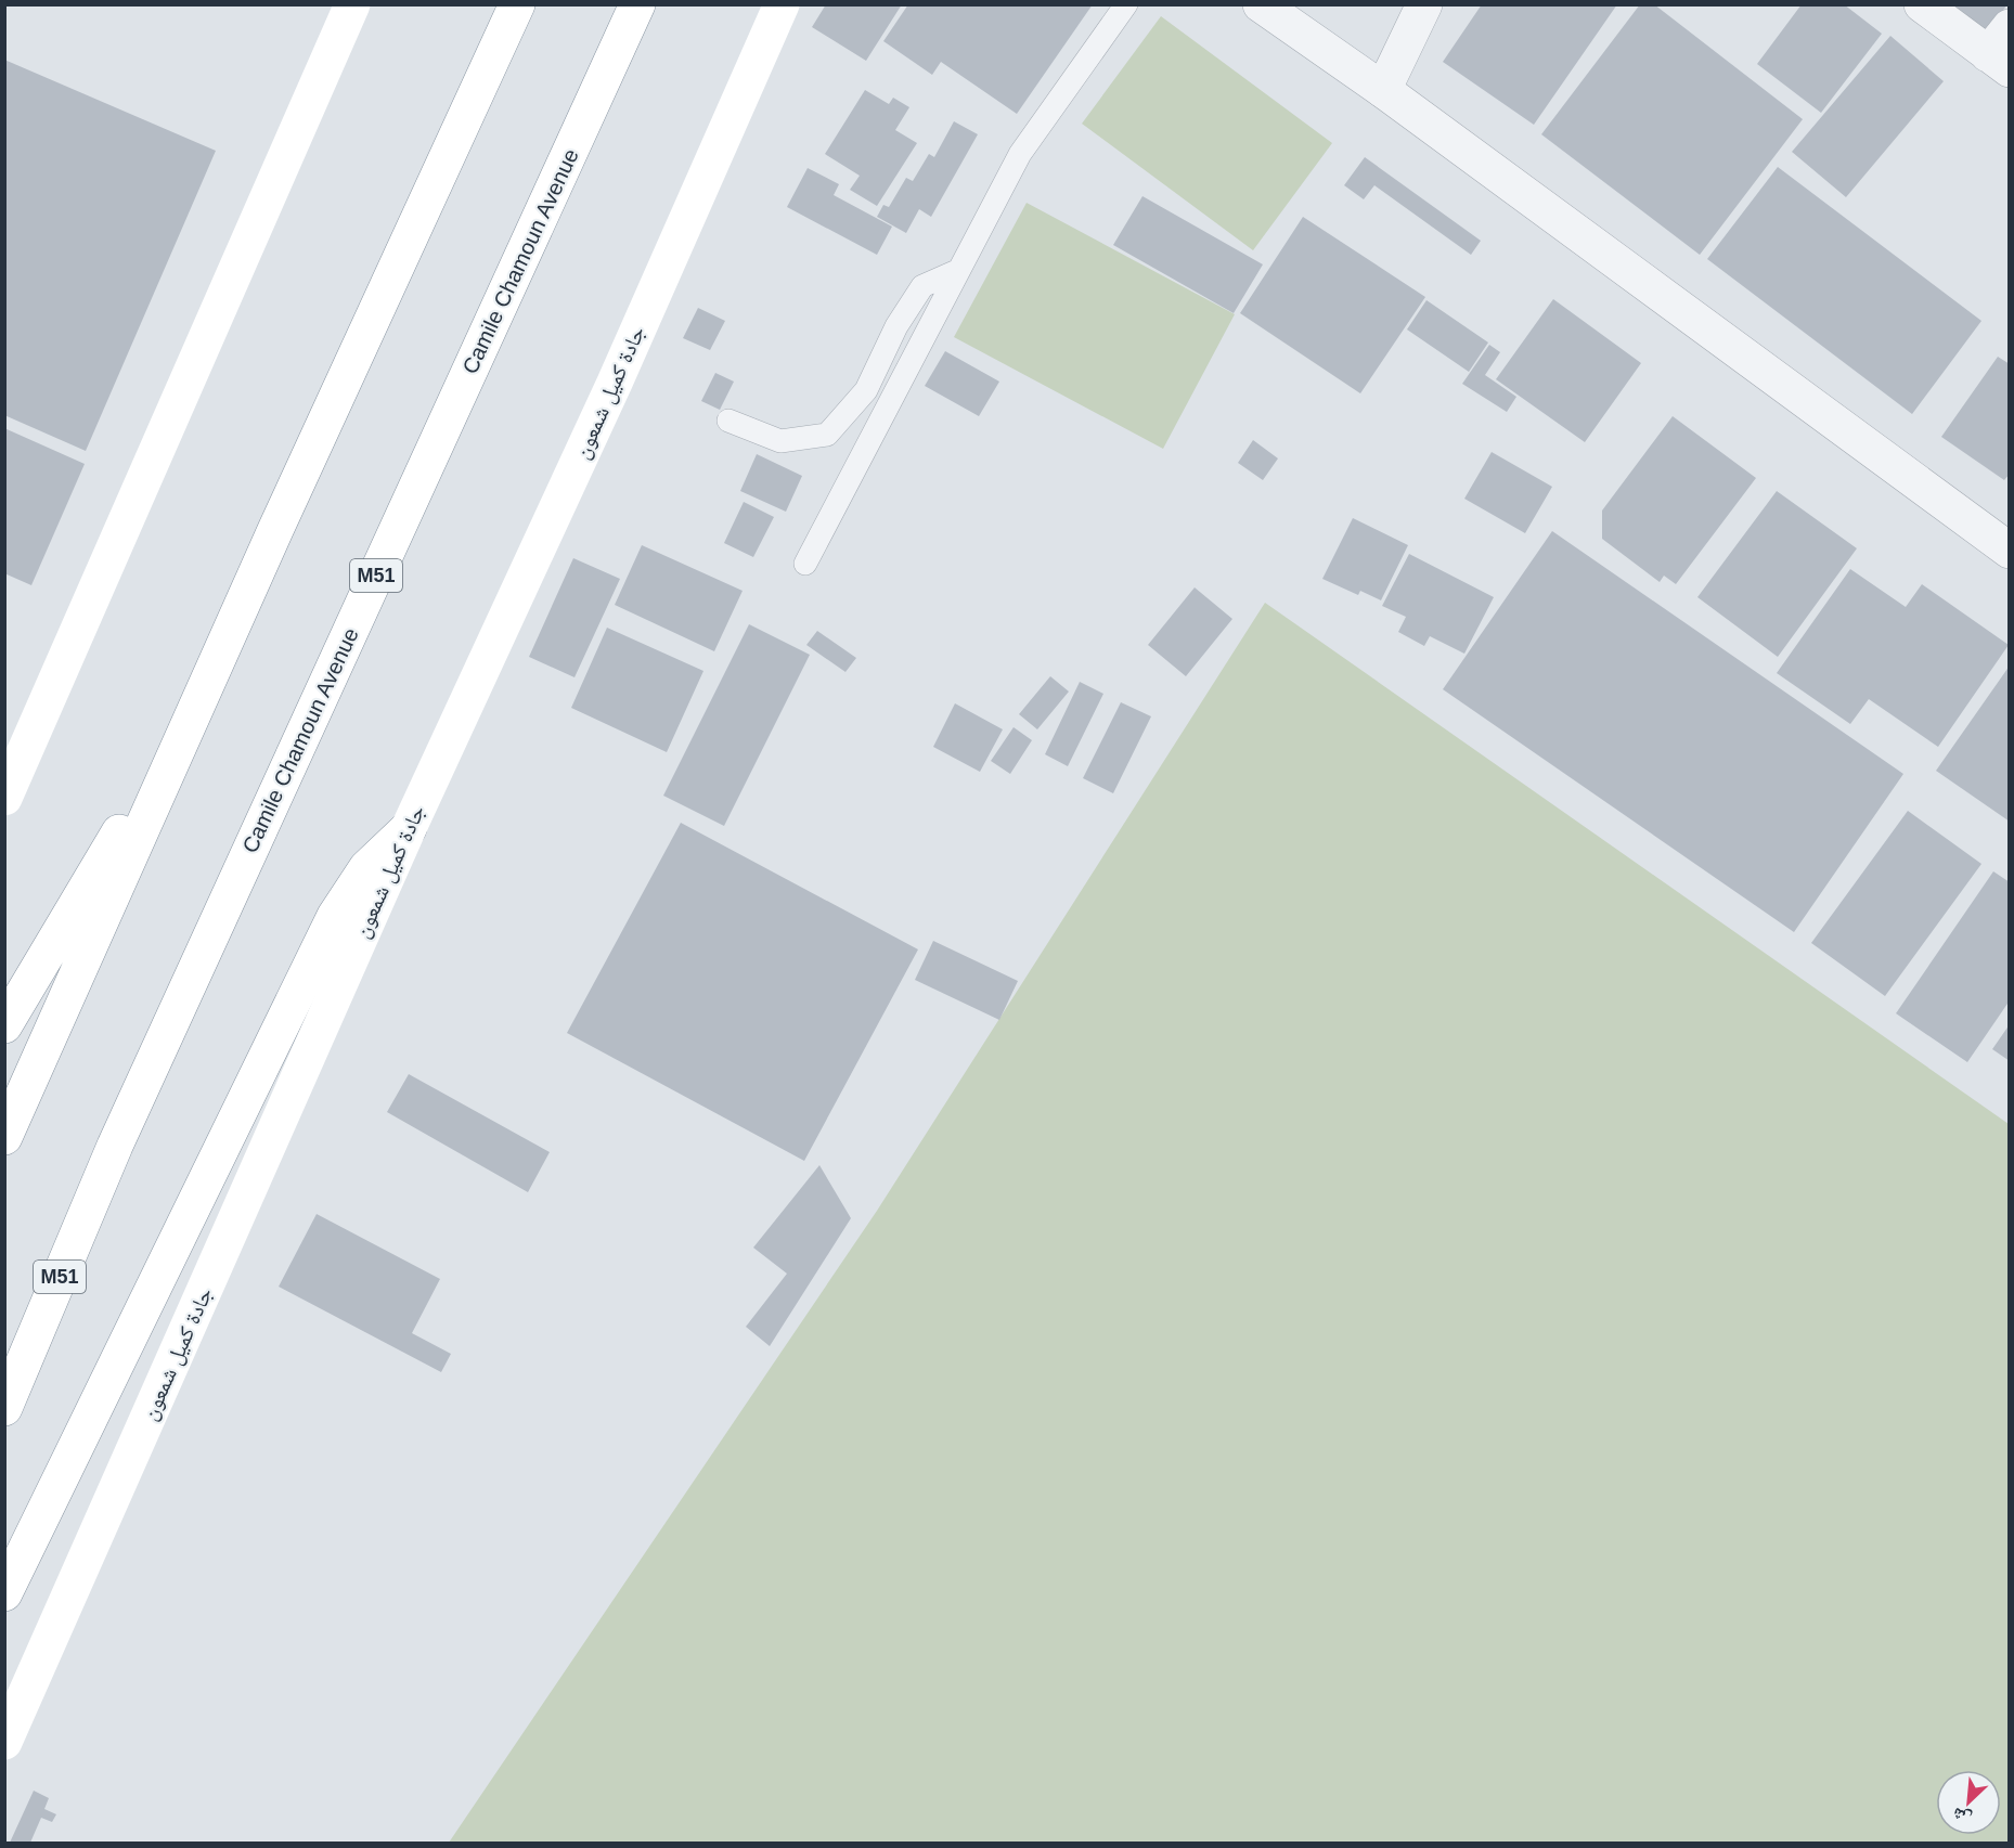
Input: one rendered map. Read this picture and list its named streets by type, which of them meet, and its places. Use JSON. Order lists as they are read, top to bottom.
{
  "streets": {
    "main road": ["Camile Chamoun Avenue", "جادة كميل شمعون", "M51"]
  },
  "north": "bottom left"
}
